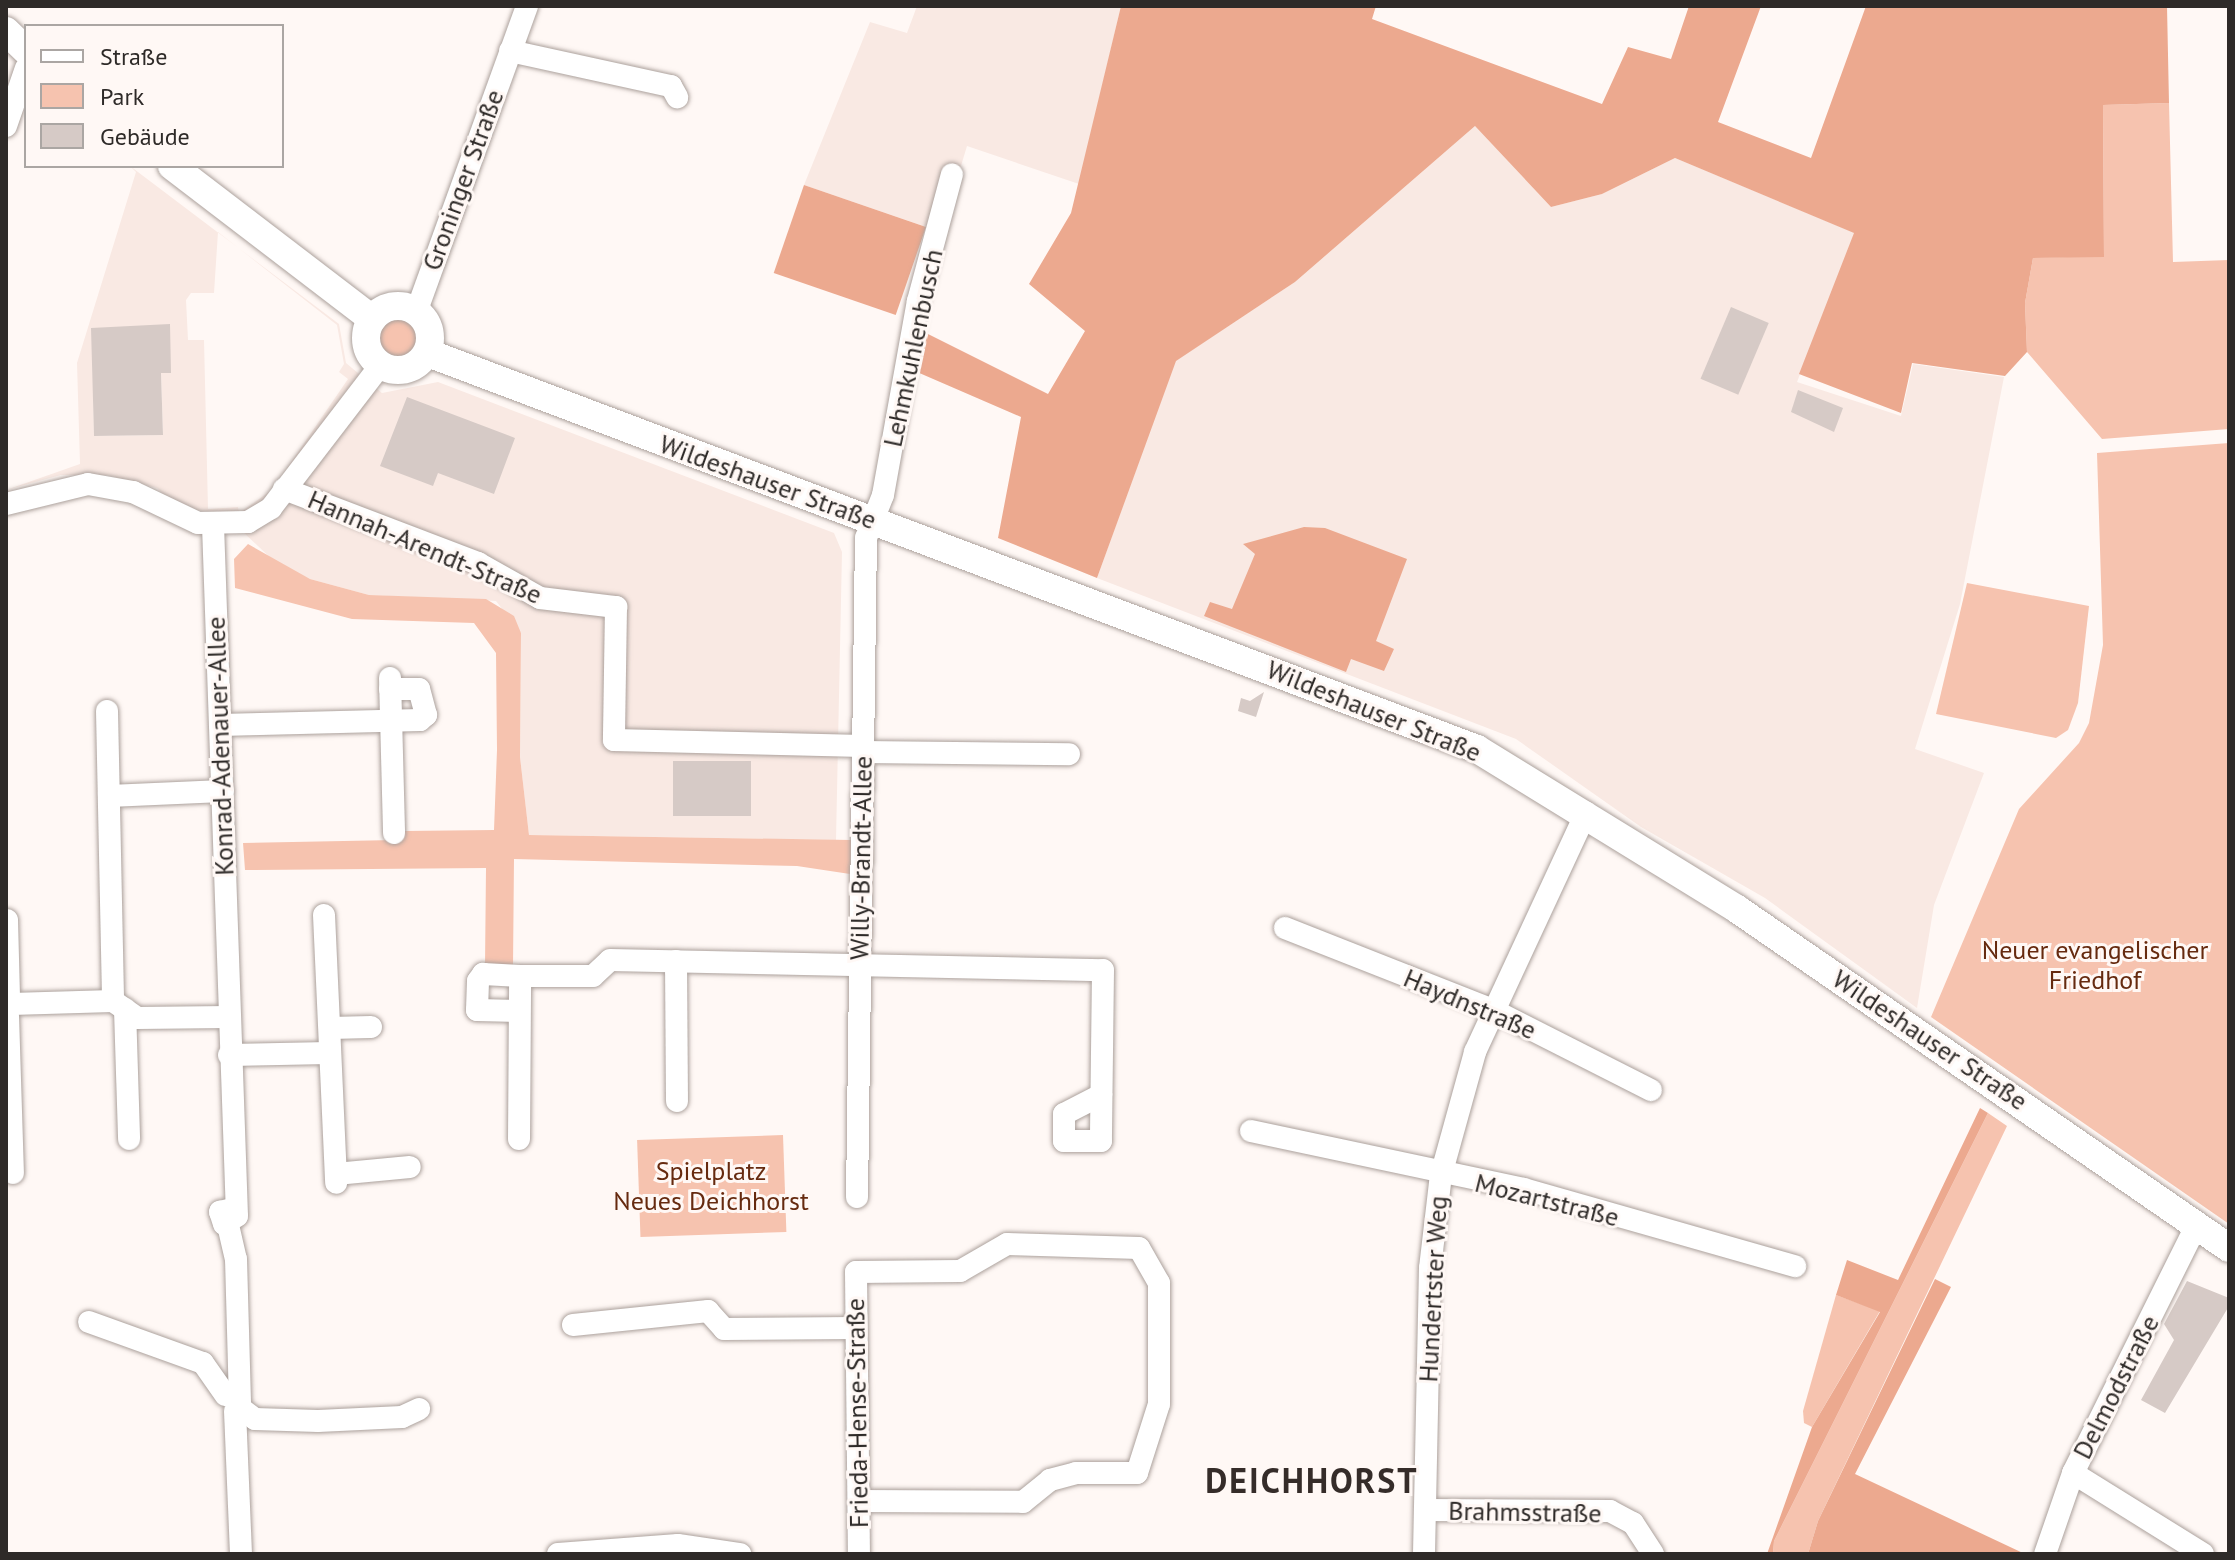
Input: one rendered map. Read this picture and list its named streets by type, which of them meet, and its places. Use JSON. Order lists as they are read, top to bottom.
{
  "streets": {
    "main road": ["Wildeshauser Straße"],
    "street": [
      "Groninger Straße",
      "Lehmkuhlenbusch",
      "Hannah-Arendt-Straße",
      "Konrad-Adenauer-Allee",
      "Willy-Brandt-Allee",
      "Haydnstraße",
      "Mozartstraße",
      "Hundertster Weg",
      "Delmodstraße",
      "Frieda-Hense-Straße",
      "Brahmsstraße"
    ]
  },
  "crossings": [
    ["Groninger Straße", "Wildeshauser Straße"],
    ["Lehmkuhlenbusch", "Wildeshauser Straße"],
    ["Lehmkuhlenbusch", "Willy-Brandt-Allee"],
    ["Wildeshauser Straße", "Willy-Brandt-Allee"],
    ["Wildeshauser Straße", "Hundertster Weg"],
    ["Wildeshauser Straße", "Delmodstraße"],
    ["Hannah-Arendt-Straße", "Willy-Brandt-Allee"],
    ["Haydnstraße", "Hundertster Weg"],
    ["Mozartstraße", "Hundertster Weg"],
    ["Hundertster Weg", "Brahmsstraße"]
  ],
  "districts": ["DEICHHORST"],
  "parks": ["Neuer evangelischer Friedhof", "Spielplatz Neues Deichhorst"],
  "legend": ["Straße", "Park", "Gebäude"]
}
